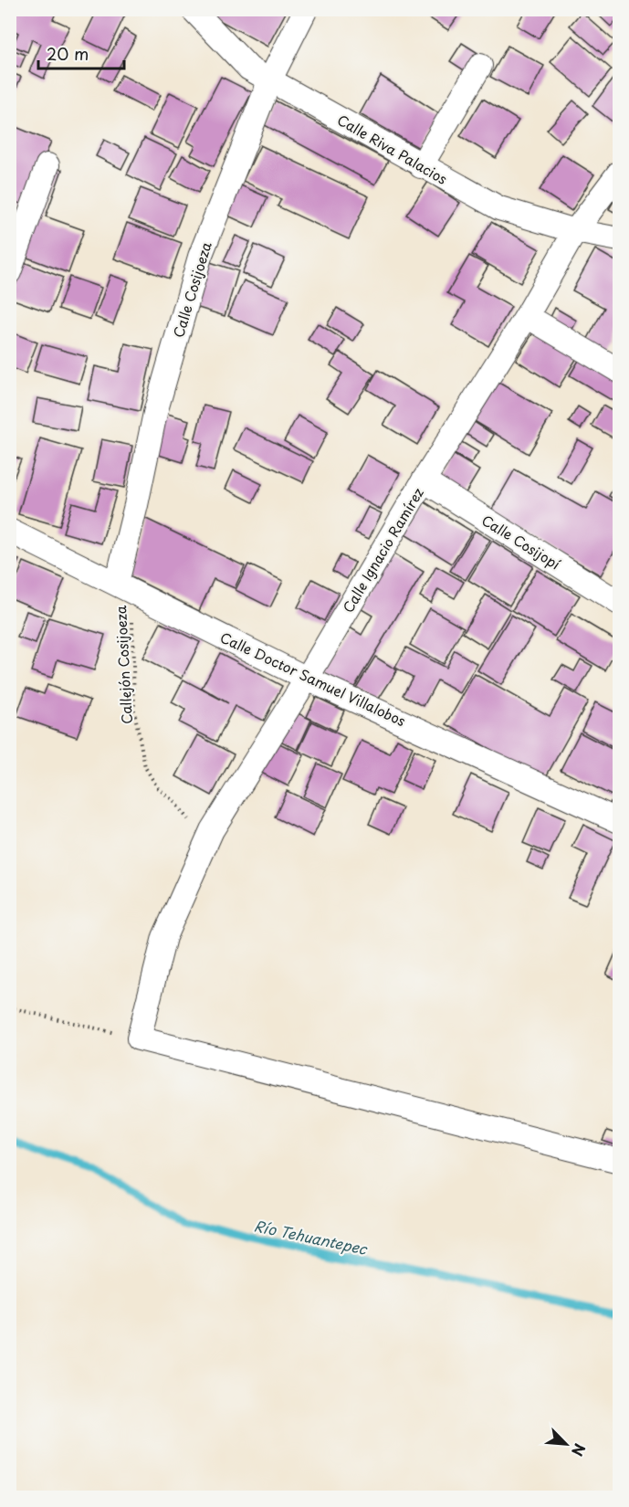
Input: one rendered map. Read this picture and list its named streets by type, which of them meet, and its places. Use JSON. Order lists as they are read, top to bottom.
{
  "streets": {
    "street": [
      "Calle Riva Palacios",
      "Calle Cosijoeza",
      "Calle Cosijopí",
      "Calle Ignacio Ramírez",
      "Calle Doctor Samuel Villalobos"
    ],
    "path": ["Callejón Cosijoeza"]
  },
  "crossings": [
    ["Calle Riva Palacios", "Calle Cosijoeza"],
    ["Calle Riva Palacios", "Calle Ignacio Ramírez"],
    ["Calle Cosijoeza", "Callejón Cosijoeza"],
    ["Calle Cosijoeza", "Calle Doctor Samuel Villalobos"],
    ["Calle Cosijopí", "Calle Ignacio Ramírez"],
    ["Calle Ignacio Ramírez", "Callejón Cosijoeza"],
    ["Calle Ignacio Ramírez", "Calle Doctor Samuel Villalobos"],
    ["Callejón Cosijoeza", "Calle Doctor Samuel Villalobos"]
  ],
  "water": ["Río Tehuantepec"],
  "scale_bar": "20 m",
  "north": "bottom right"
}
